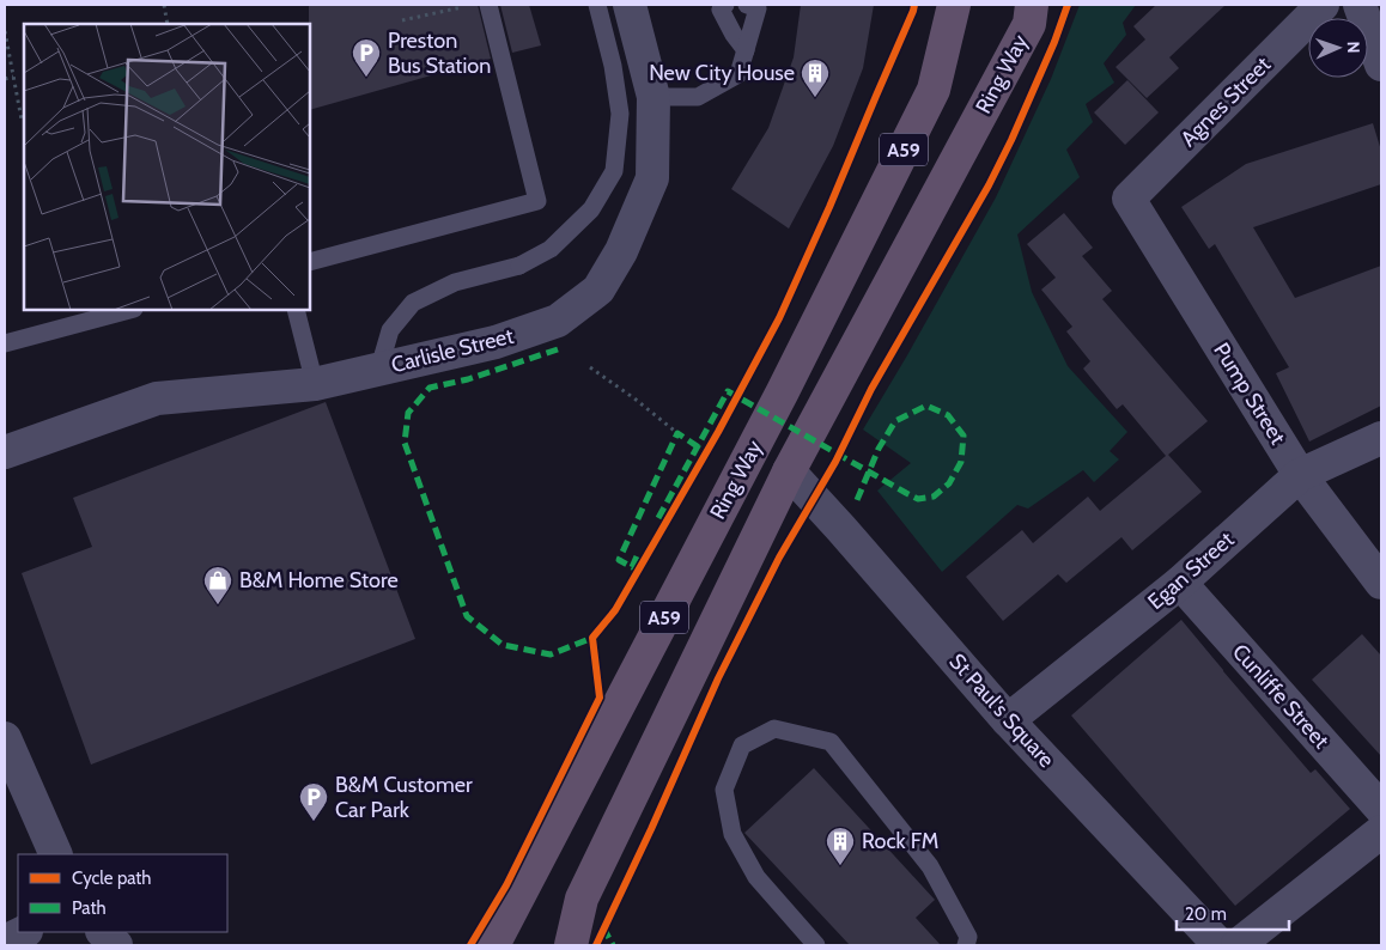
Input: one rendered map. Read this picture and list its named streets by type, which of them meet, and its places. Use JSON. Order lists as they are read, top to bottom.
{
  "streets": {
    "highway": ["Ring Way", "A59"],
    "street": [
      "Agnes Street",
      "Carlisle Street",
      "Pump Street",
      "Egan Street",
      "Cunliffe Street",
      "St Paul's Square"
    ]
  },
  "crossings": [
    ["Ring Way", "St Paul's Square"],
    ["Agnes Street", "Pump Street"],
    ["Pump Street", "Egan Street"],
    ["Egan Street", "Cunliffe Street"],
    ["Egan Street", "St Paul's Square"]
  ],
  "places": {
    "parking": ["Preston Bus Station", "B&M Customer Car Park"],
    "building": ["New City House", "Rock FM"],
    "shop": ["B&M Home Store"]
  },
  "legend": ["Cycle path", "Path"],
  "scale_bar": "20 m",
  "north": "right"
}
